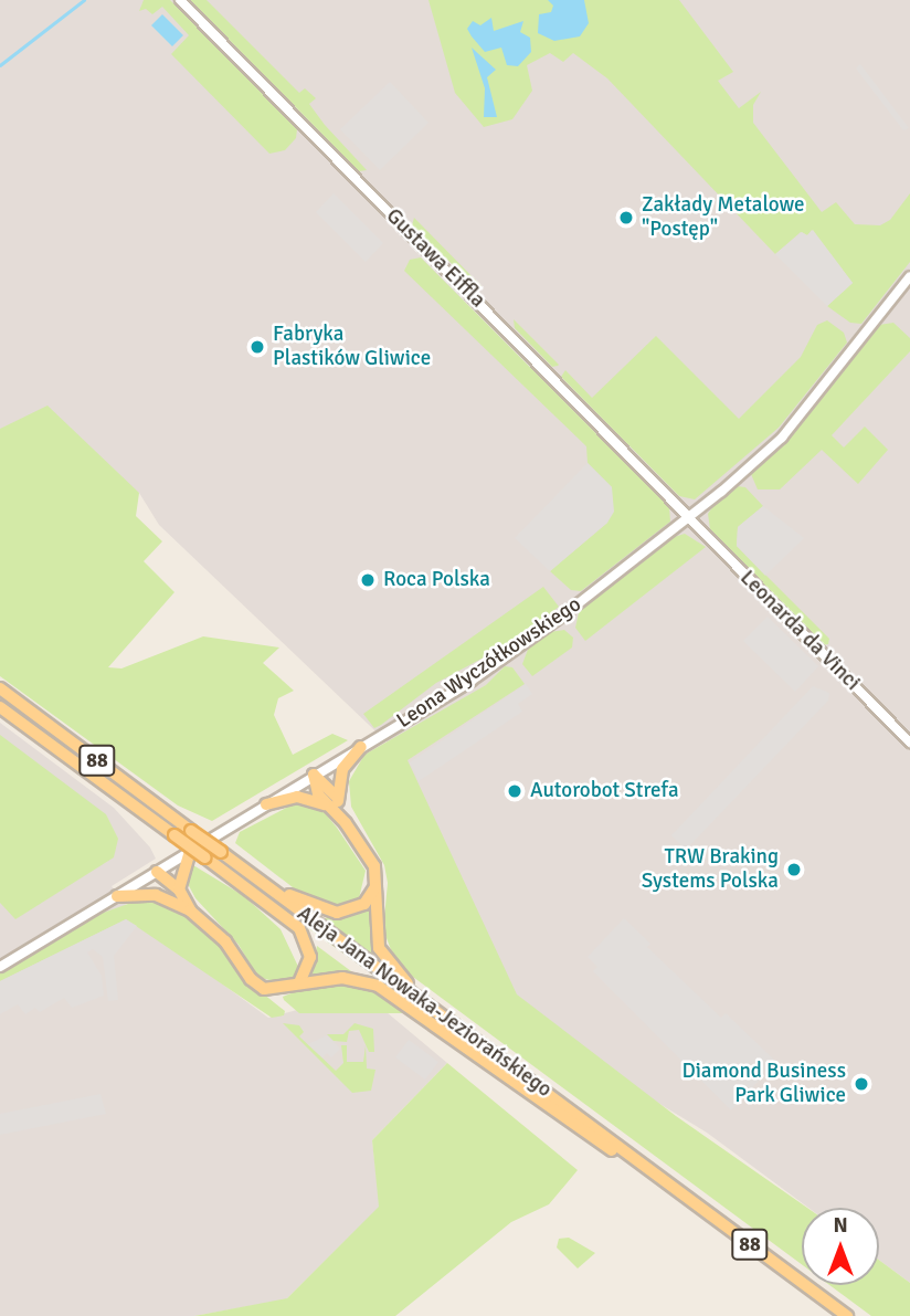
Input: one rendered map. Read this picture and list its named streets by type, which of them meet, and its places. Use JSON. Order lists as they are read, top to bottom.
{
  "streets": {
    "main road": ["88", "Aleja Jana Nowaka-Jeziorańskiego"],
    "street": ["Gustawa Eiffla", "Leonarda da Vinci", "Leona Wyczółkowskiego"]
  },
  "crossings": [
    ["Gustawa Eiffla", "Leonarda da Vinci"],
    ["Gustawa Eiffla", "Leona Wyczółkowskiego"],
    ["Leonarda da Vinci", "Leona Wyczółkowskiego"]
  ],
  "places": [
    "Zakłady Metalowe \"Postęp\"",
    "Fabryka Plastików Gliwice",
    "Roca Polska",
    "Autorobot Strefa",
    "TRW Braking Systems Polska",
    "Diamond Business Park Gliwice"
  ],
  "north": "top"
}
